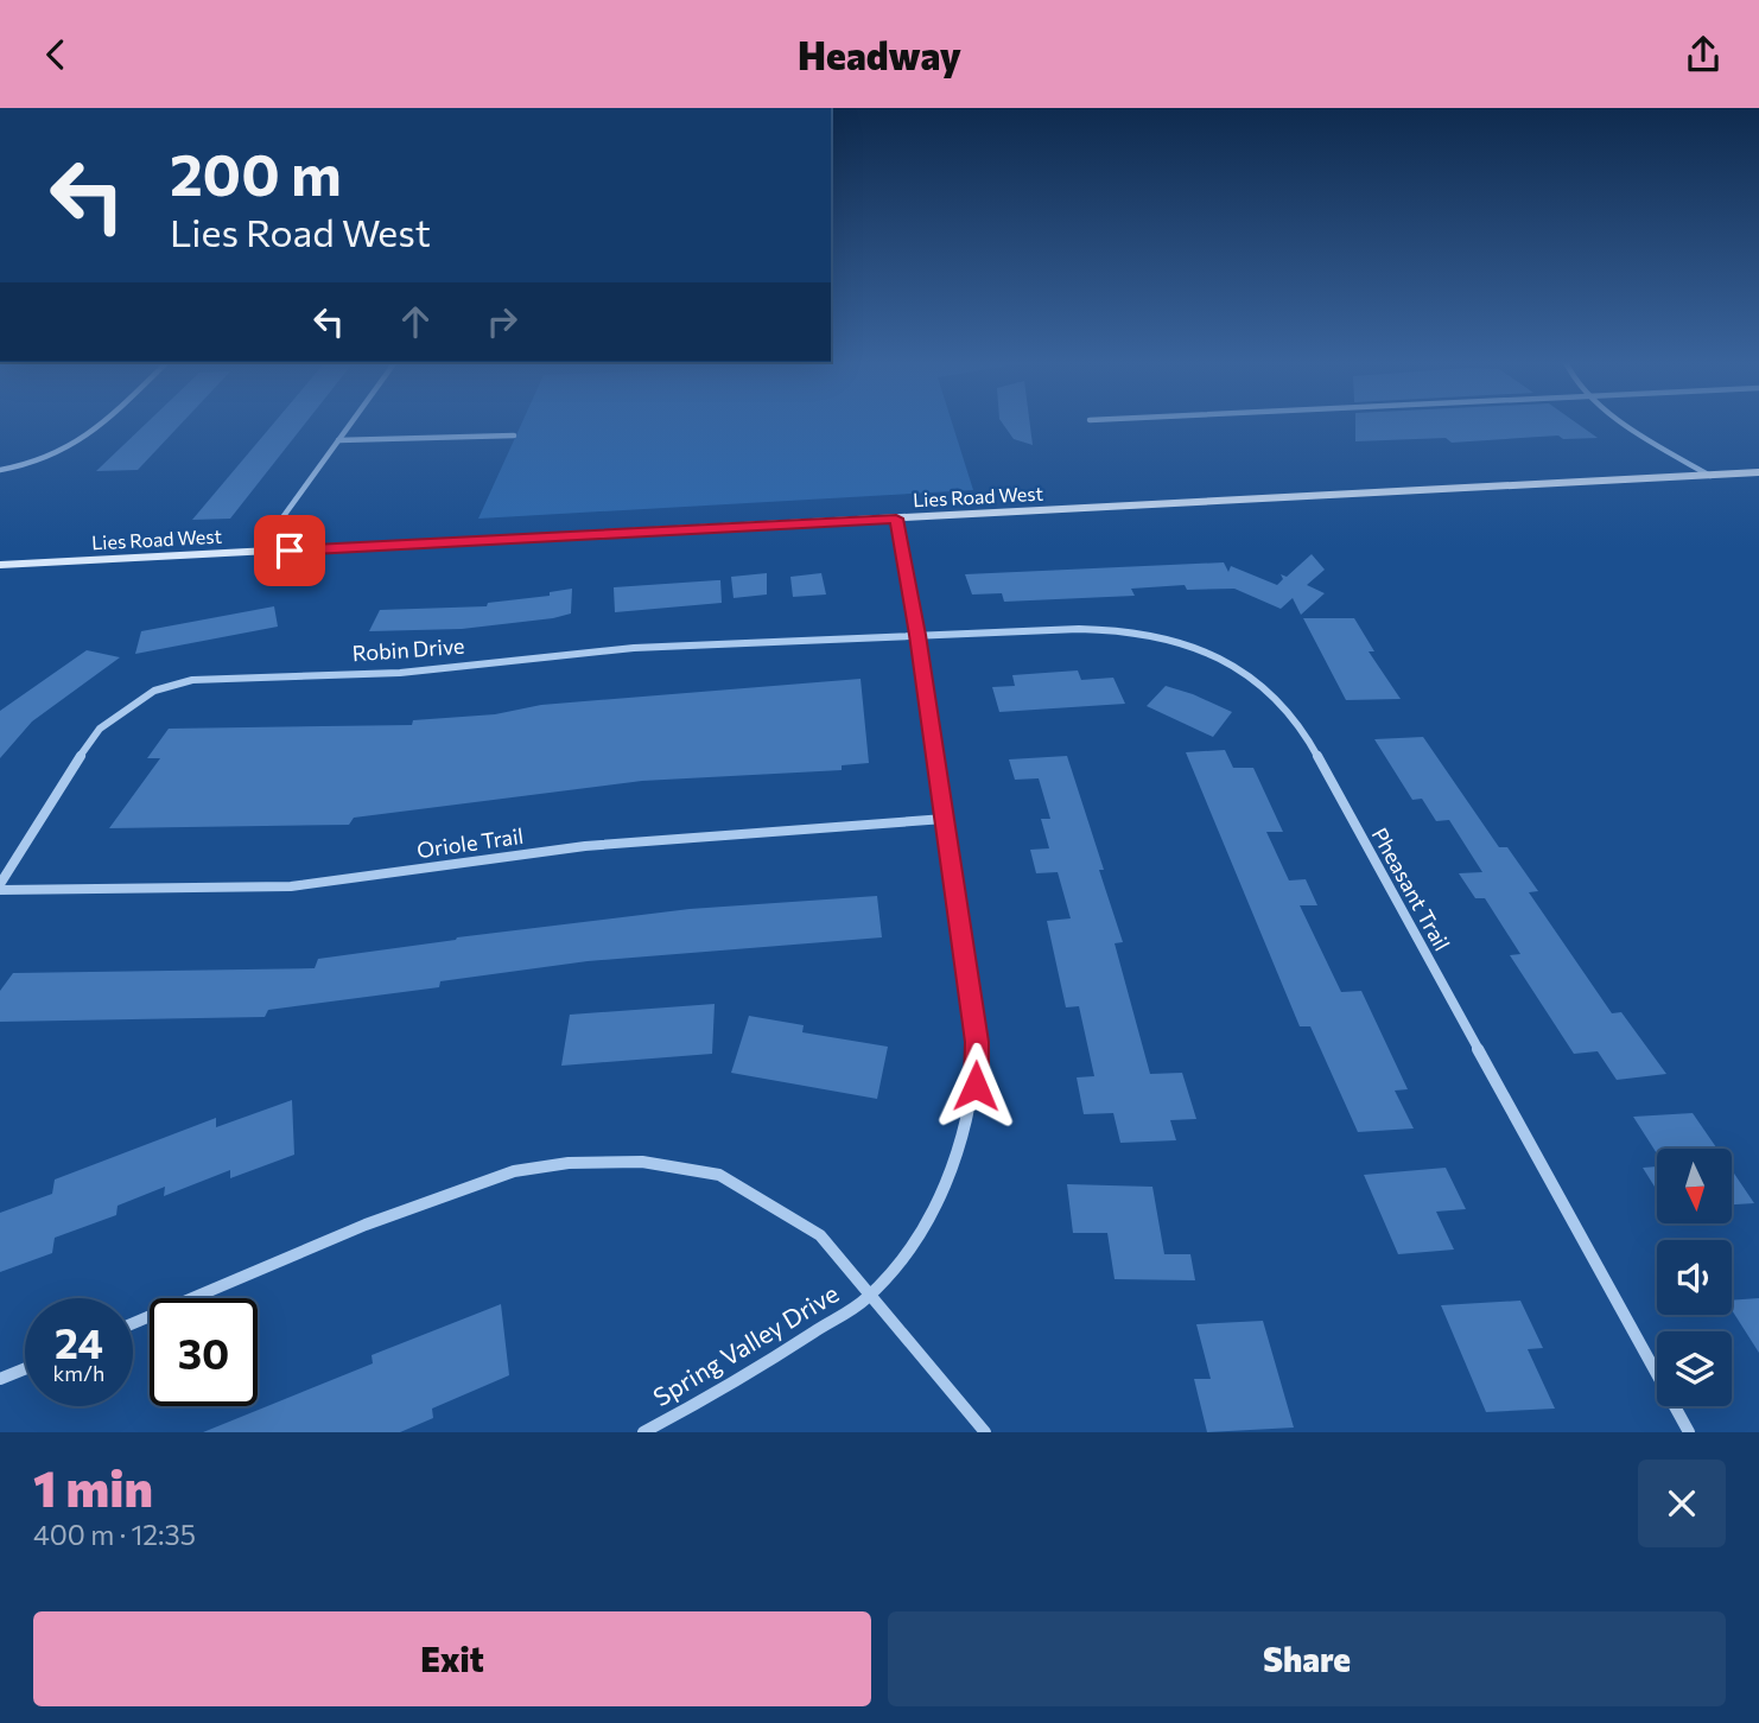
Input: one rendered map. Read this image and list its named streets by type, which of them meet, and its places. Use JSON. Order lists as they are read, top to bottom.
{
  "streets": {
    "street": [
      "Lies Road West",
      "Robin Drive",
      "Oriole Trail",
      "Pheasant Trail",
      "Spring Valley Drive"
    ]
  },
  "crossings": [
    ["Lies Road West", "Spring Valley Drive"],
    ["Robin Drive", "Oriole Trail"],
    ["Robin Drive", "Pheasant Trail"],
    ["Robin Drive", "Spring Valley Drive"],
    ["Oriole Trail", "Spring Valley Drive"],
    ["Pheasant Trail", "Spring Valley Drive"]
  ],
  "north": "bottom",
  "page": {
    "header": "Headway",
    "turn": ["200 m", "Lies Road West"],
    "speed": "24 km/h",
    "limit": "30",
    "heading": ["1 min", "400 m · 12:35"],
    "buttons": ["Exit", "Share"]
  }
}
